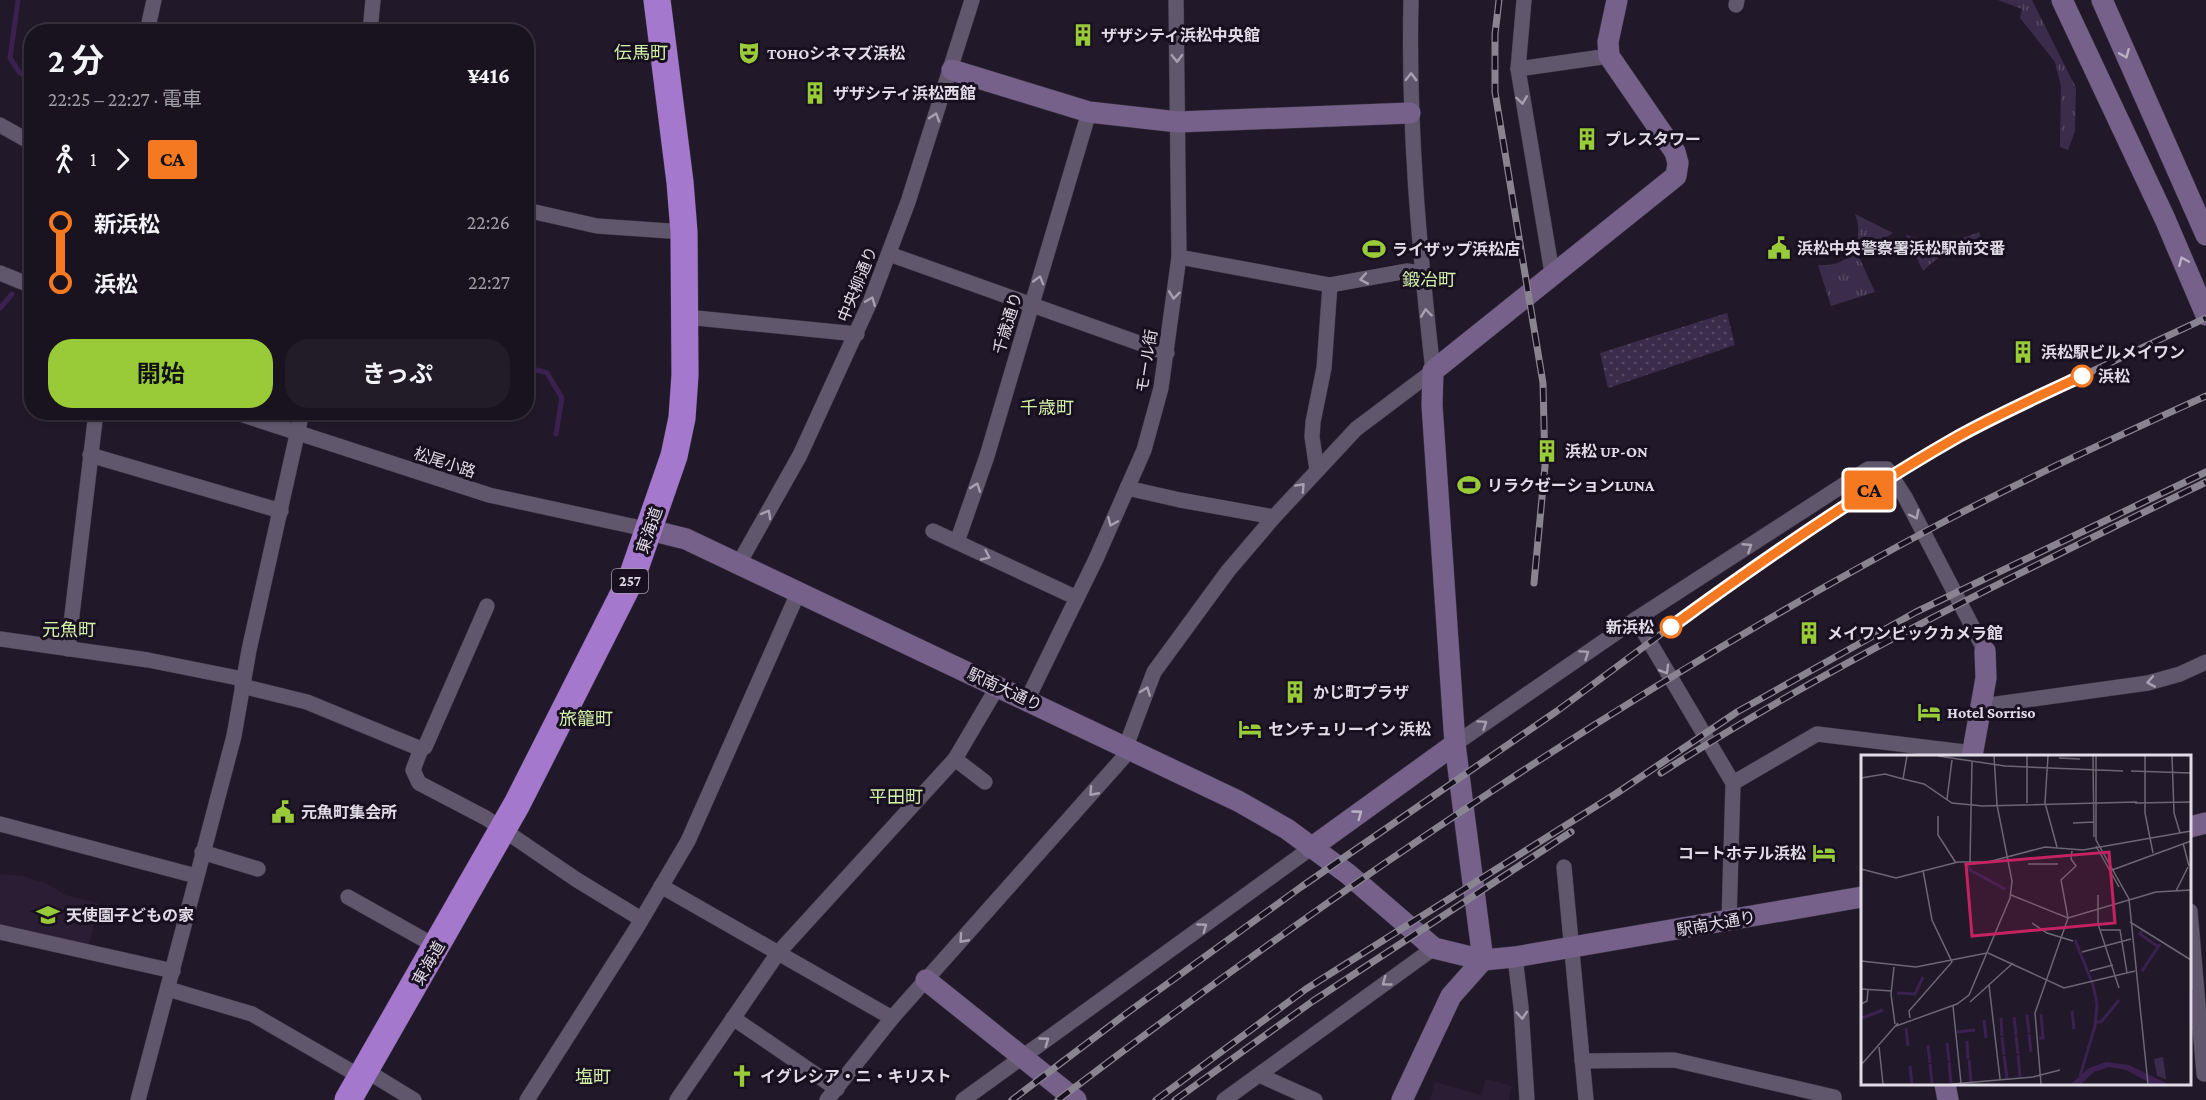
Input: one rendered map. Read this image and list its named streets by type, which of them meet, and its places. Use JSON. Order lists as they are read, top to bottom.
{
  "streets": {
    "highway": ["東海道", "257"],
    "street": [
      "中央柳通り",
      "千歳通り",
      "モール街",
      "松尾小路",
      "駅南大通り"
    ]
  },
  "crossings": [
    ["中央柳通り", "駅南大通り"],
    ["モール街", "駅南大通り"],
    ["松尾小路", "東海道"],
    ["松尾小路", "駅南大通り"],
    ["東海道", "駅南大通り"]
  ],
  "one_way": ["中央柳通り", "千歳通り"],
  "districts": [
    "伝馬町",
    "鍛冶町",
    "千歳町",
    "元魚町",
    "旅籠町",
    "平田町",
    "塩町"
  ],
  "places": {
    "building": [
      "ザザシティ浜松中央館",
      "ザザシティ浜松西館",
      "プレスタワー",
      "浜松駅ビルメイワン",
      "浜松 UP-ON",
      "メイワンビックカメラ館",
      "かじ町プラザ"
    ],
    "theatre": ["TOHOシネマズ浜松"],
    "public building": ["浜松中央警察署浜松駅前交番", "元魚町集会所"],
    "sports": ["ライザップ浜松店", "リラクゼーションLUNA"],
    "other": ["浜松", "新浜松"],
    "hotel": ["Hotel Sorriso", "センチュリーイン 浜松", "コートホテル浜松"],
    "school or university": ["天使園子どもの家"],
    "church": ["イグレシア・ニ・キリスト"]
  },
  "page": {
    "on_map": "CA",
    "heading": ["2 分", "22:25 – 22:27 · 電車", "¥416"],
    "legs": ["1", "CA"],
    "list": [
      {
        "name": "新浜松",
        "value": "22:26"
      },
      {
        "name": "浜松",
        "value": "22:27"
      }
    ],
    "buttons": ["開始", "きっぷ"]
  }
}
